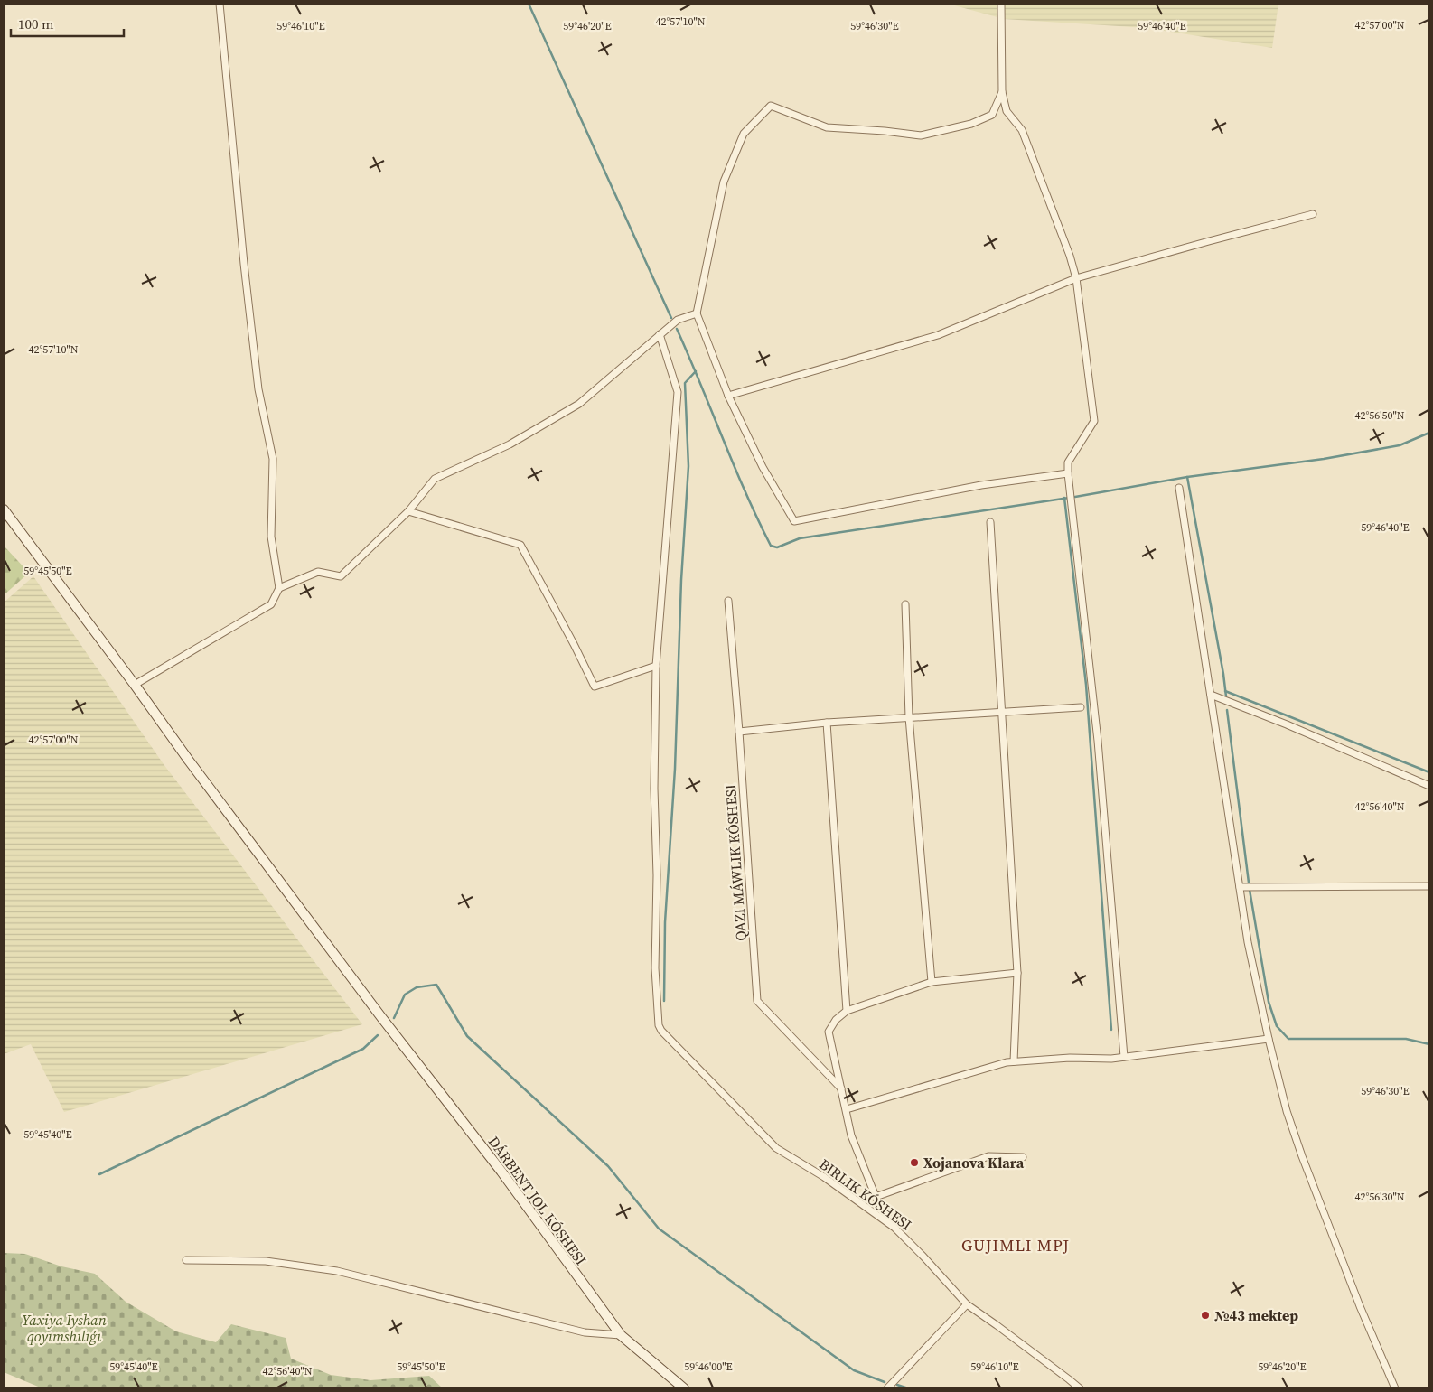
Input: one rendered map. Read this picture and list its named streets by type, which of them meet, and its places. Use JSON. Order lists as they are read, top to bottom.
{
  "streets": {
    "main road": ["DÁRBENT JOL KÓSHESI"],
    "street": ["BIRLIK KÓSHESI"]
  },
  "districts": ["GUJIMLI MPJ"],
  "parks": ["Yaxiya Iyshan qoyımshılıǵı"],
  "places": ["Xojanova Klara", "№43 mektep"],
  "scale_bar": "100 m",
  "coordinates": [
    "42°57'10\"N",
    "42°57'00\"N",
    "59°46'10\"E",
    "59°46'20\"E",
    "59°46'30\"E",
    "59°46'40\"E",
    "42°56'50\"N",
    "59°45'50\"E",
    "42°56'40\"N",
    "59°45'40\"E",
    "42°56'30\"N",
    "59°46'00\"E"
  ]
}
